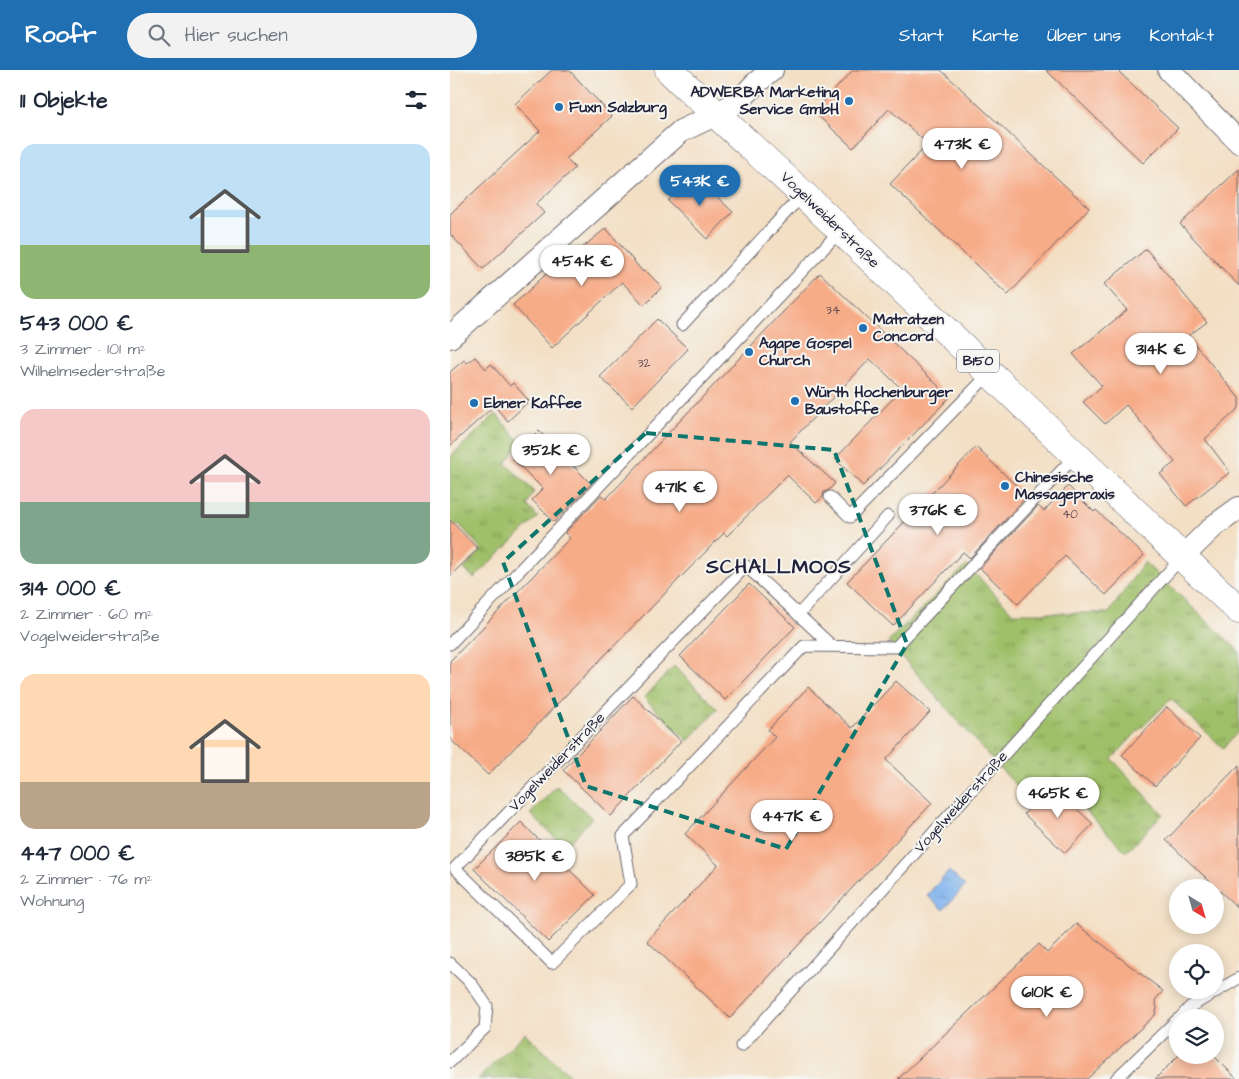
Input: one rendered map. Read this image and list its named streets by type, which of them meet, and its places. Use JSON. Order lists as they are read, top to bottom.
{
  "streets": {
    "main road": ["Vogelweiderstraße", "B150"]
  },
  "districts": ["SCHALLMOOS"],
  "places": [
    "ADWERBA Marketing Service GmbH",
    "Fuxn Salzburg",
    "Matratzen Concord",
    "Agape Gospel Church",
    "Würth Hochenburger Baustoffe",
    "Ebner Kaffee",
    "Chinesische Massagepraxis"
  ],
  "house_numbers": ["34", "32", "40"],
  "north": "bottom right",
  "page": {
    "header": "Roofr",
    "search": "Hier suchen",
    "nav": [
      "Start",
      "Karte",
      "Über uns",
      "Kontakt"
    ],
    "heading": "11 Objekte",
    "price": [
      "473K €",
      "543K €",
      "454K €",
      "314K €",
      "352K €",
      "471K €",
      "376K €",
      "465K €",
      "447K €",
      "385K €",
      "610K €"
    ],
    "list": [
      {
        "name": "543 000 €",
        "note": "3 Zimmer · 101 m² · Wilhelmsederstraße"
      },
      {
        "name": "314 000 €",
        "note": "2 Zimmer · 60 m² · Vogelweiderstraße"
      },
      {
        "name": "447 000 €",
        "note": "2 Zimmer · 76 m² · Wohnung"
      }
    ]
  }
}
